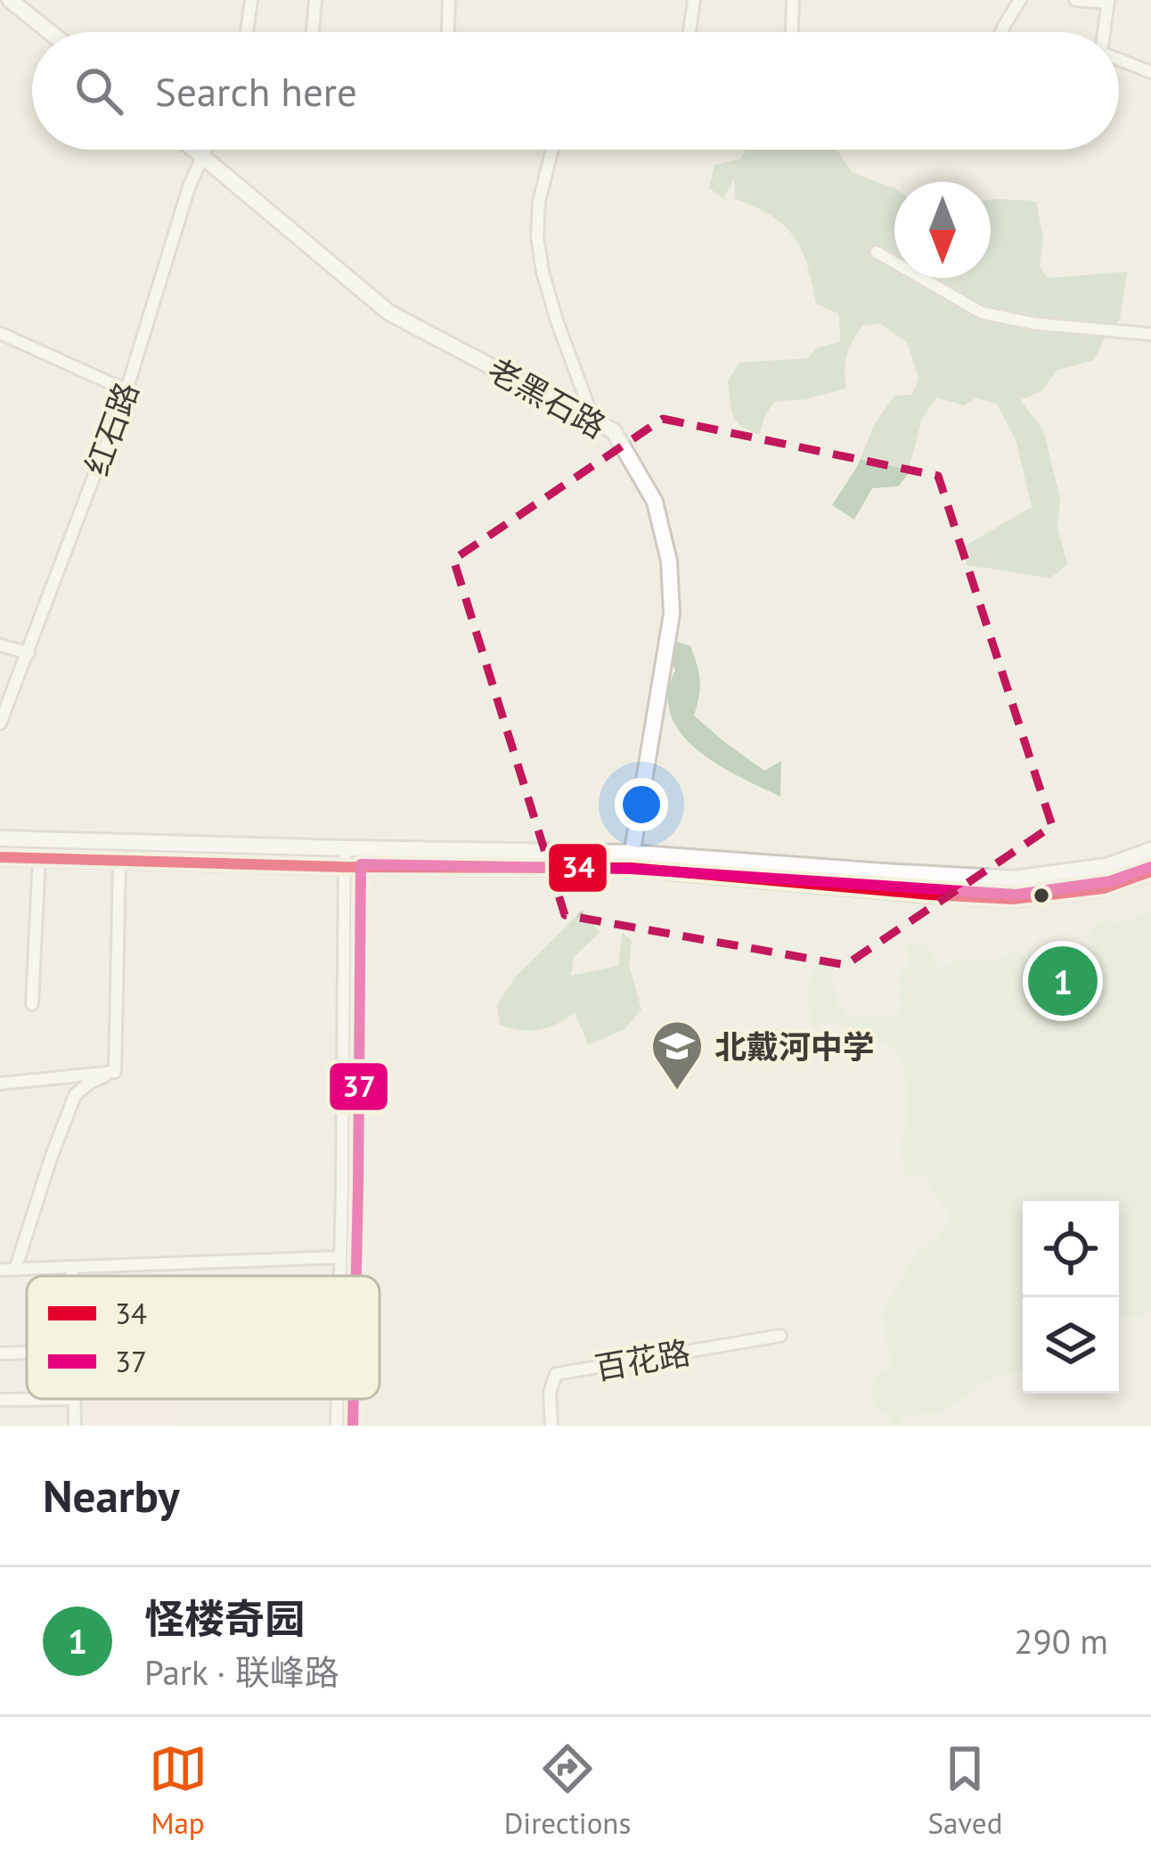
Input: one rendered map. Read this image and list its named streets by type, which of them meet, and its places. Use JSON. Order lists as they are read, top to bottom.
{
  "streets": {
    "main road": ["老黑石路"],
    "street": ["红石路", "百花路"]
  },
  "crossings": [
    ["老黑石路", "红石路"]
  ],
  "places": {
    "school or university": ["北戴河中学"]
  },
  "lines": ["transit line 34", "transit line 37"],
  "legend": ["34", "37"],
  "north": "bottom",
  "page": {
    "search": "Search here",
    "pins": "1",
    "heading": "Nearby",
    "list": [
      {
        "mark": "1",
        "name": "怪楼奇园",
        "note": "Park · 联峰路",
        "value": "290 m"
      }
    ],
    "nav": ["Map", "Directions", "Saved"]
  }
}
